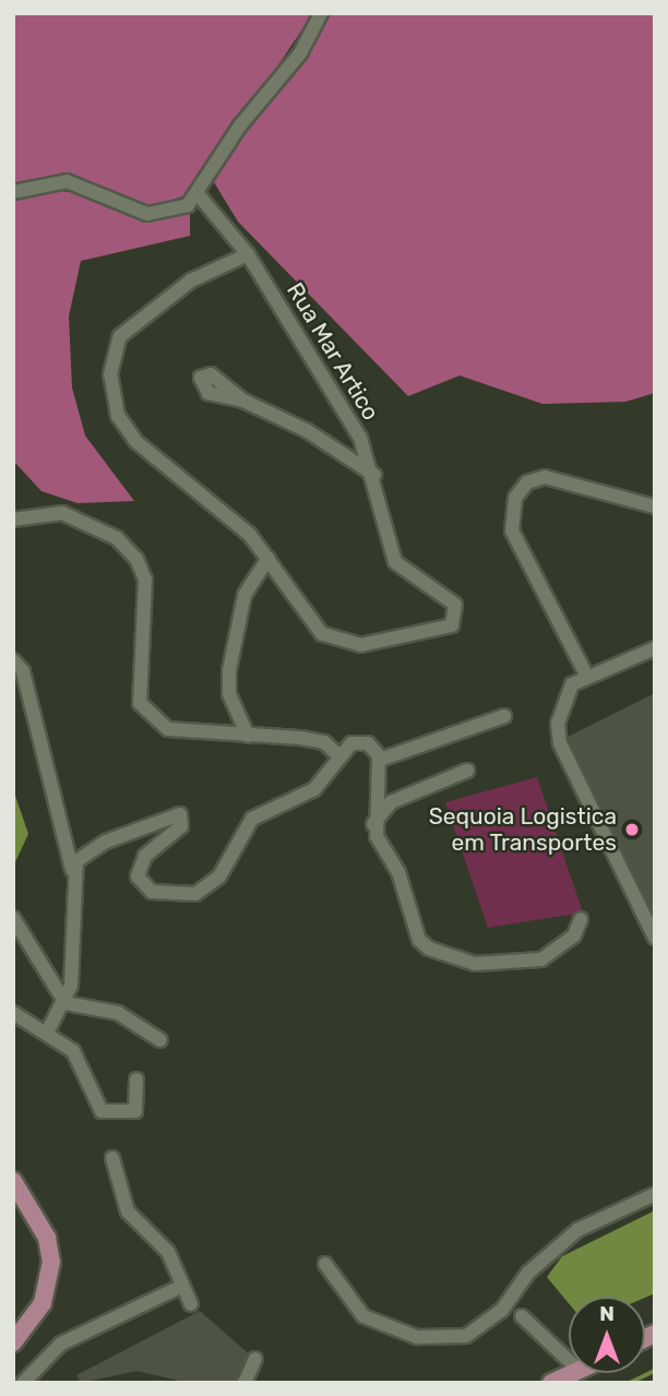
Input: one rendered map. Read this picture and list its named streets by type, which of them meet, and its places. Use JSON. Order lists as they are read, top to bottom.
{
  "streets": {
    "street": ["Rua Mar Artico"]
  },
  "places": ["Sequoia Logistica em Transportes"],
  "north": "top"
}
